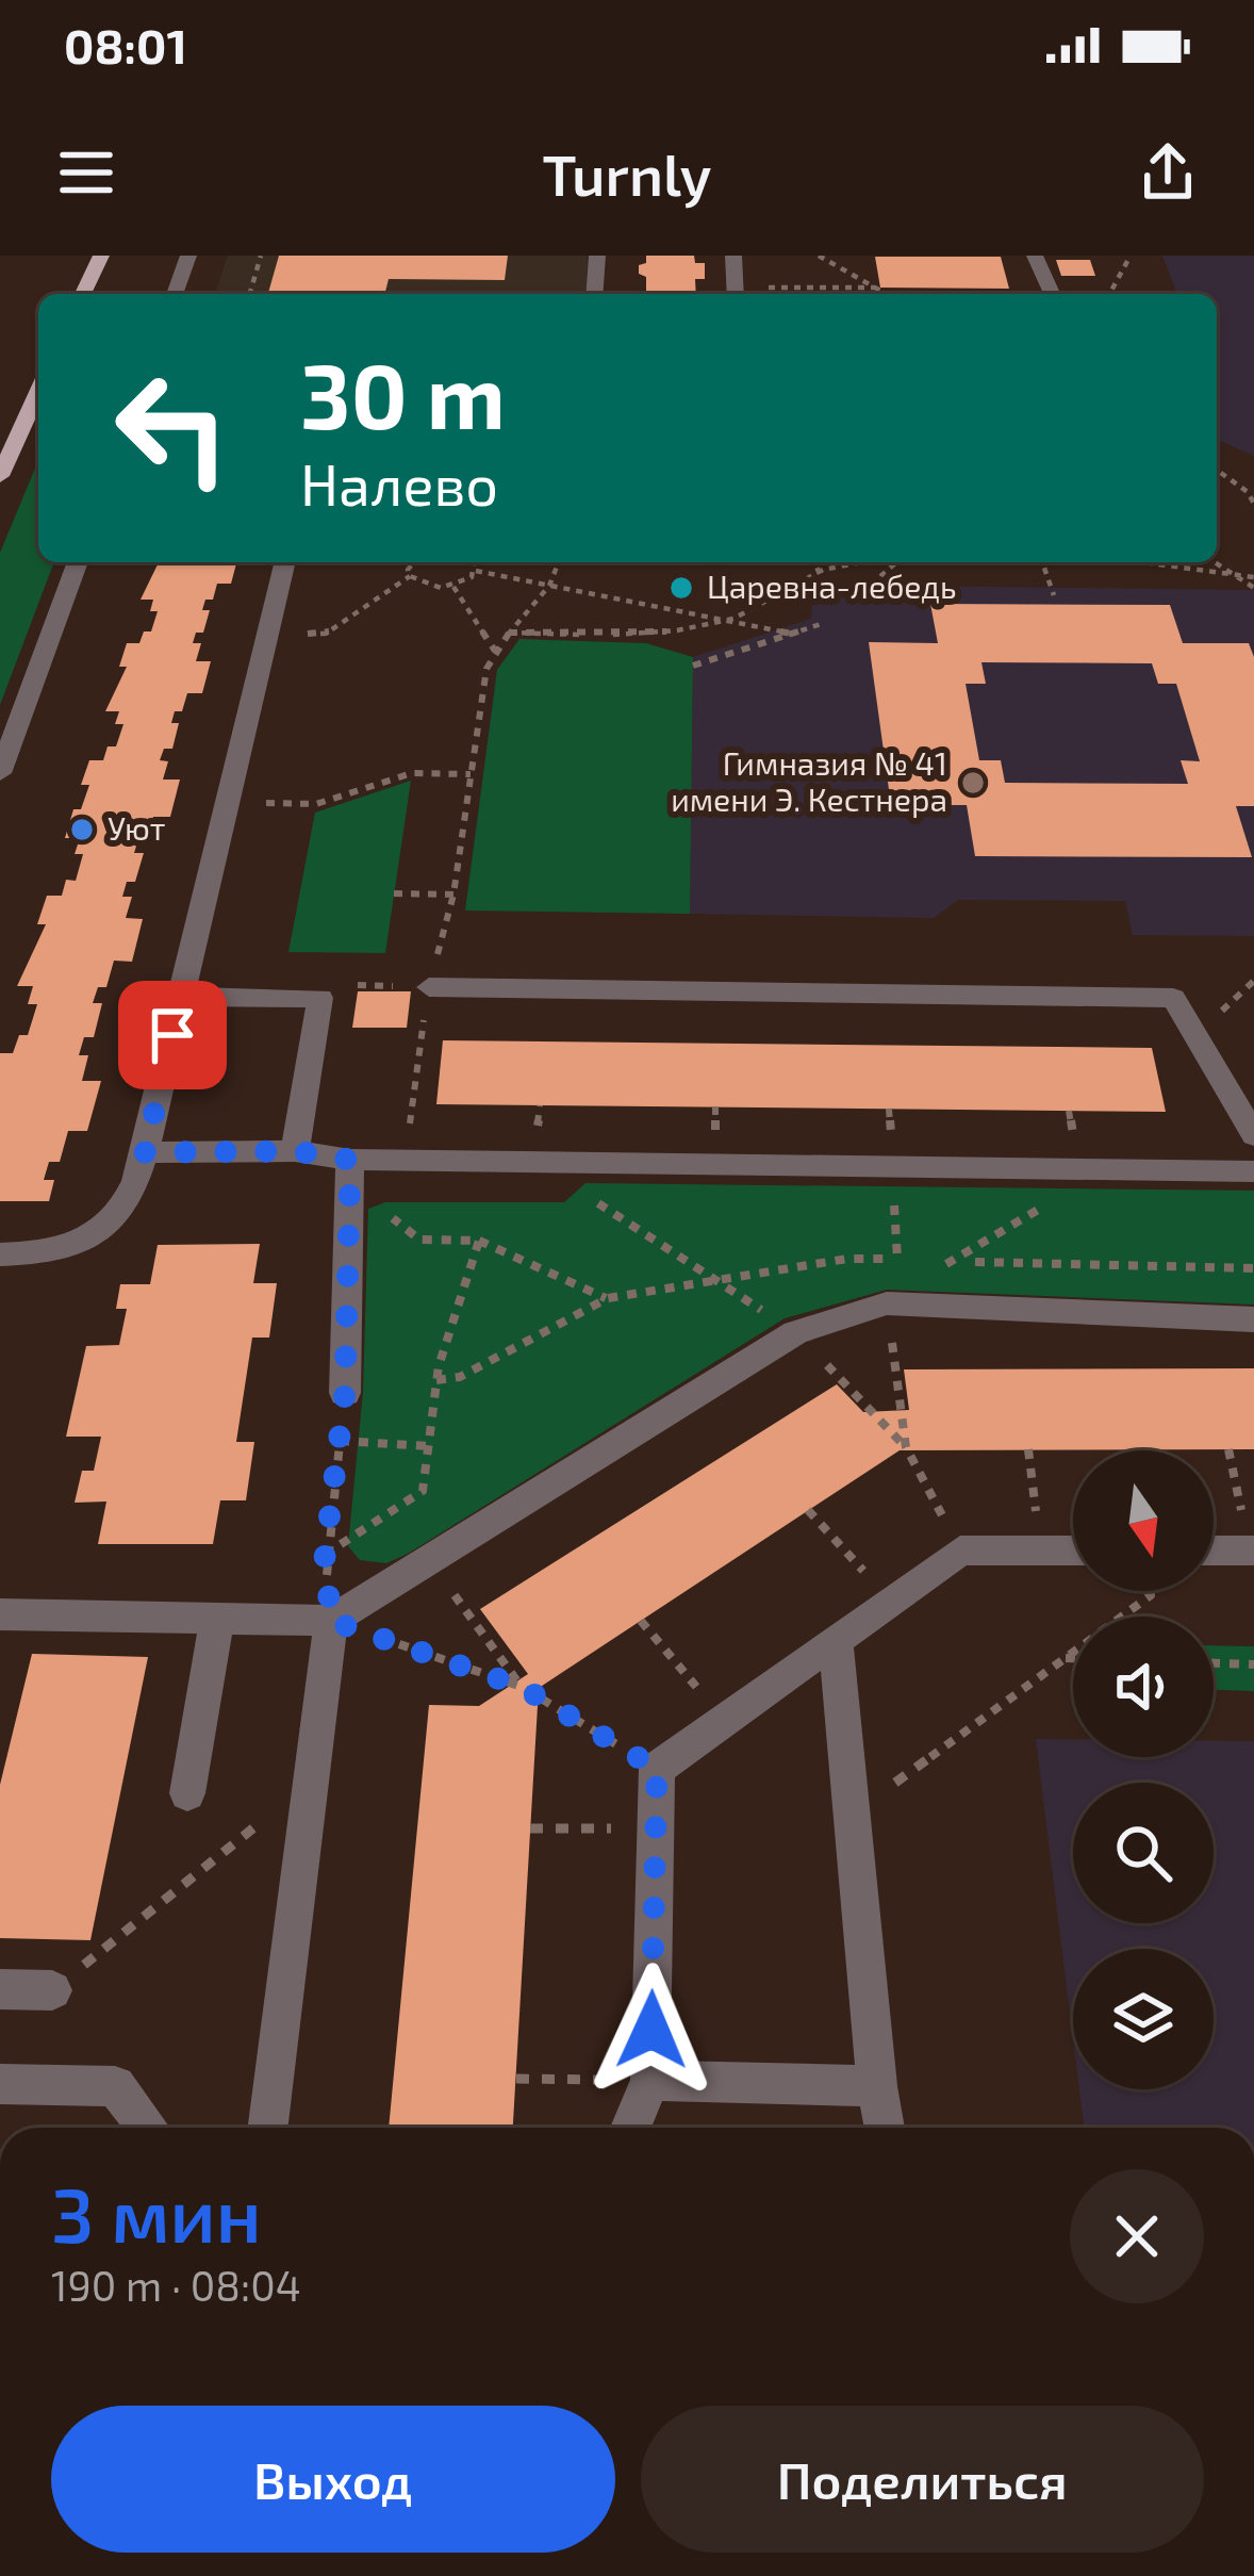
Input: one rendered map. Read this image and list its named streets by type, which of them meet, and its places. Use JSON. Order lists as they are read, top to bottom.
{
  "places": ["Царевна-лебедь", "Гимназия № 41 имени Э. Кестнера", "Уют"],
  "north": "bottom",
  "page": {
    "status": "08:01",
    "header": "Turnly",
    "turn": ["30 m", "Налево"],
    "heading": ["3 мин", "190 m · 08:04"],
    "buttons": ["Выход", "Поделиться"]
  }
}
